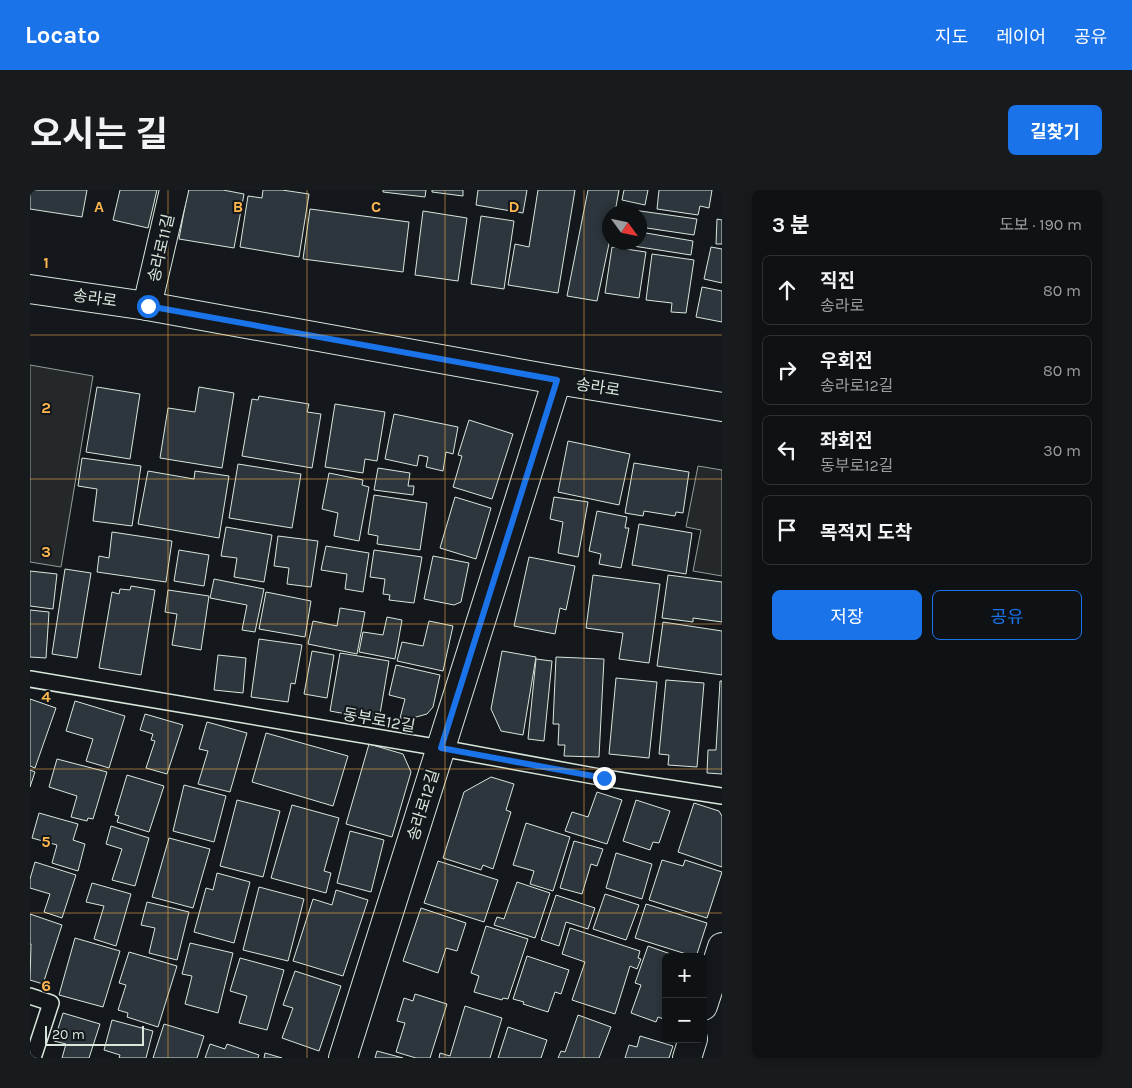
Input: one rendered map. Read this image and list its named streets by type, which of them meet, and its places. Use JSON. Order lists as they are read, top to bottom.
{
  "streets": {
    "street": ["송라로11길", "송라로", "송라로12길"],
    "lane": ["동부로12길"]
  },
  "crossings": [
    ["송라로11길", "송라로"],
    ["송라로", "송라로12길"],
    ["동부로12길", "송라로12길"]
  ],
  "scale_bar": "20 m",
  "north": "bottom right",
  "page": {
    "header": "Locato",
    "nav": ["지도", "레이어", "공유"],
    "title": "오시는 길",
    "buttons": [
      "길찾기",
      ["저장", "공유"]
    ],
    "heading": ["3 분", "도보 · 190 m"],
    "list": [
      ["직진", "송라로", "80 m"],
      ["우회전", "송라로12길", "80 m"],
      ["좌회전", "동부로12길", "30 m"],
      "목적지 도착"
    ],
    "map_buttons": ["+", "−"],
    "scale": "20 m"
  },
  "grid": {
    "columns": [
      "A",
      "B",
      "C",
      "D"
    ],
    "rows": [
      "1",
      "2",
      "3",
      "4",
      "5",
      "6"
    ]
  }
}
